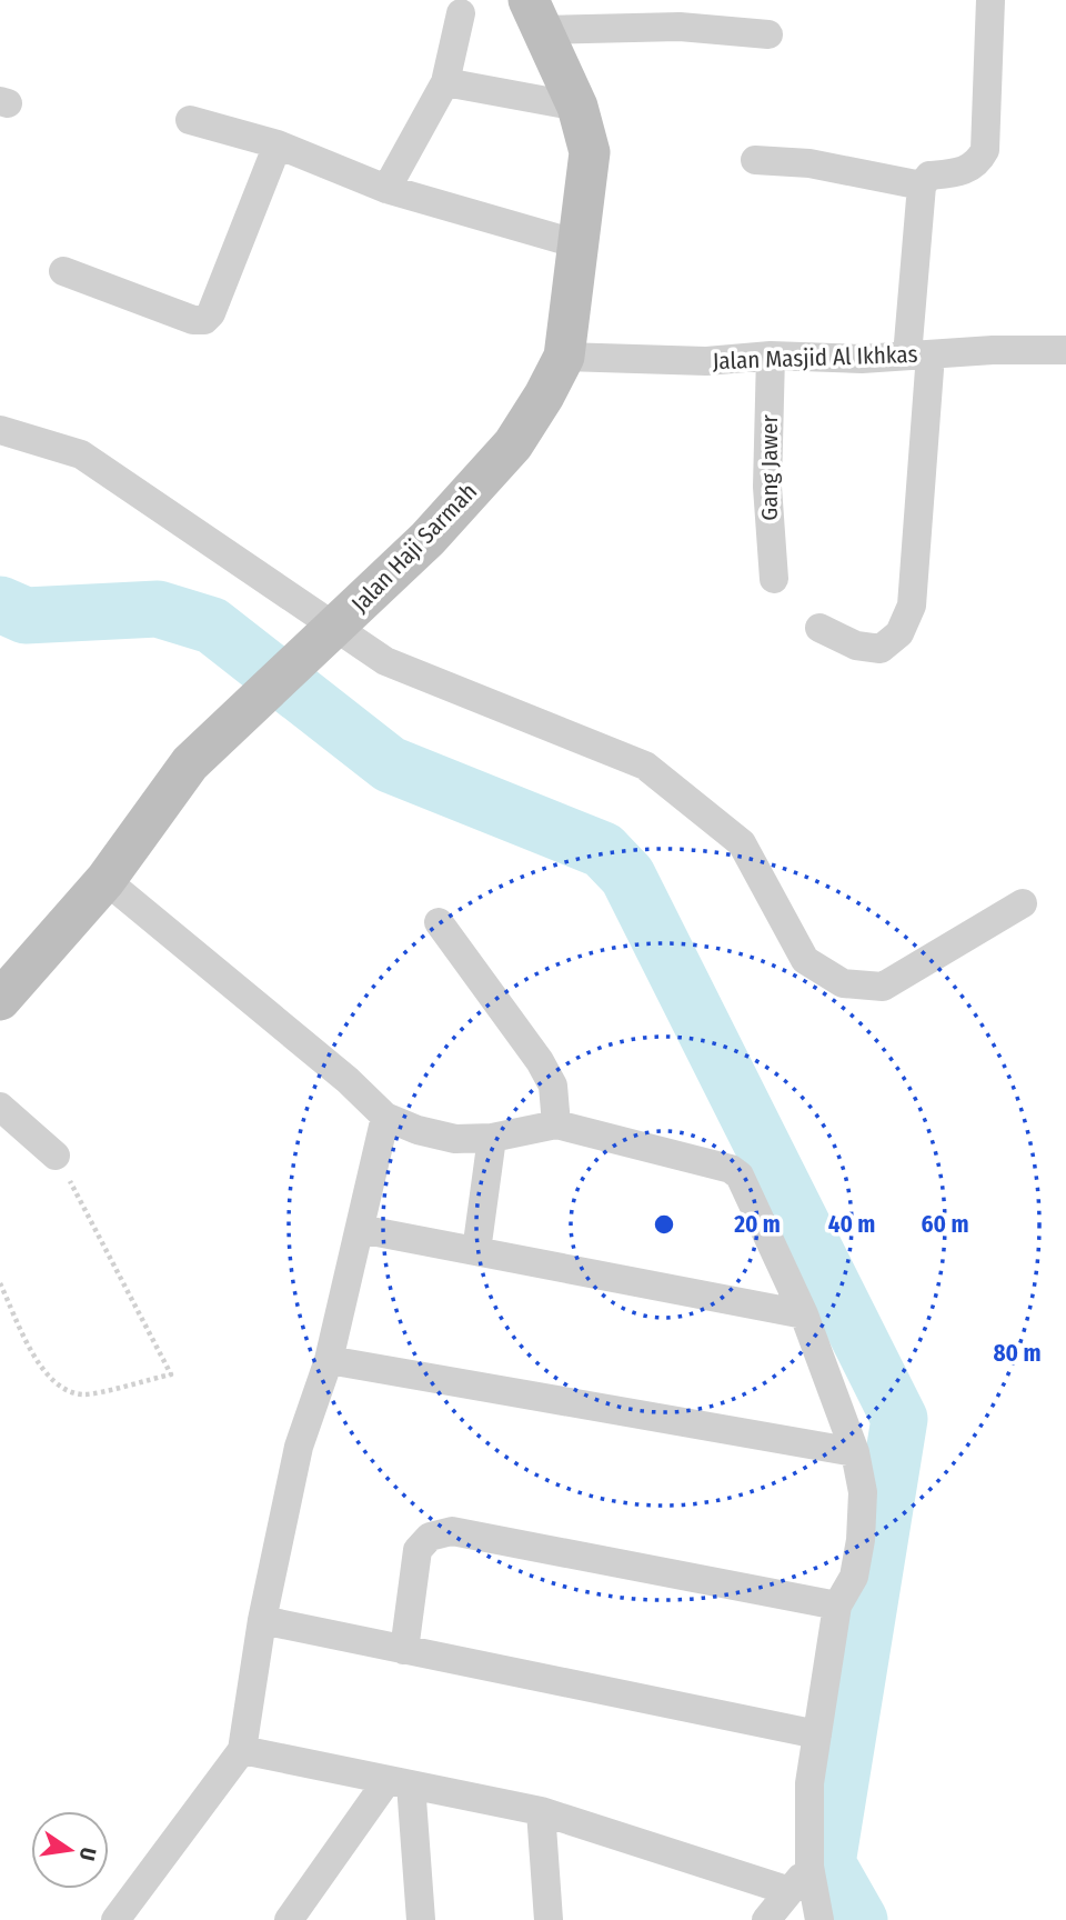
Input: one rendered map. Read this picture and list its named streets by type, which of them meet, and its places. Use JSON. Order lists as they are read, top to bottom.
{
  "streets": {
    "street": ["Jalan Masjid Al Ikhkas", "Gang Jawer", "Jalan Haji Sarmah"]
  },
  "crossings": [
    ["Jalan Masjid Al Ikhkas", "Gang Jawer"],
    ["Jalan Masjid Al Ikhkas", "Jalan Haji Sarmah"]
  ],
  "north": "right",
  "rings": [
    "20 m",
    "40 m",
    "60 m",
    "80 m"
  ]
}
